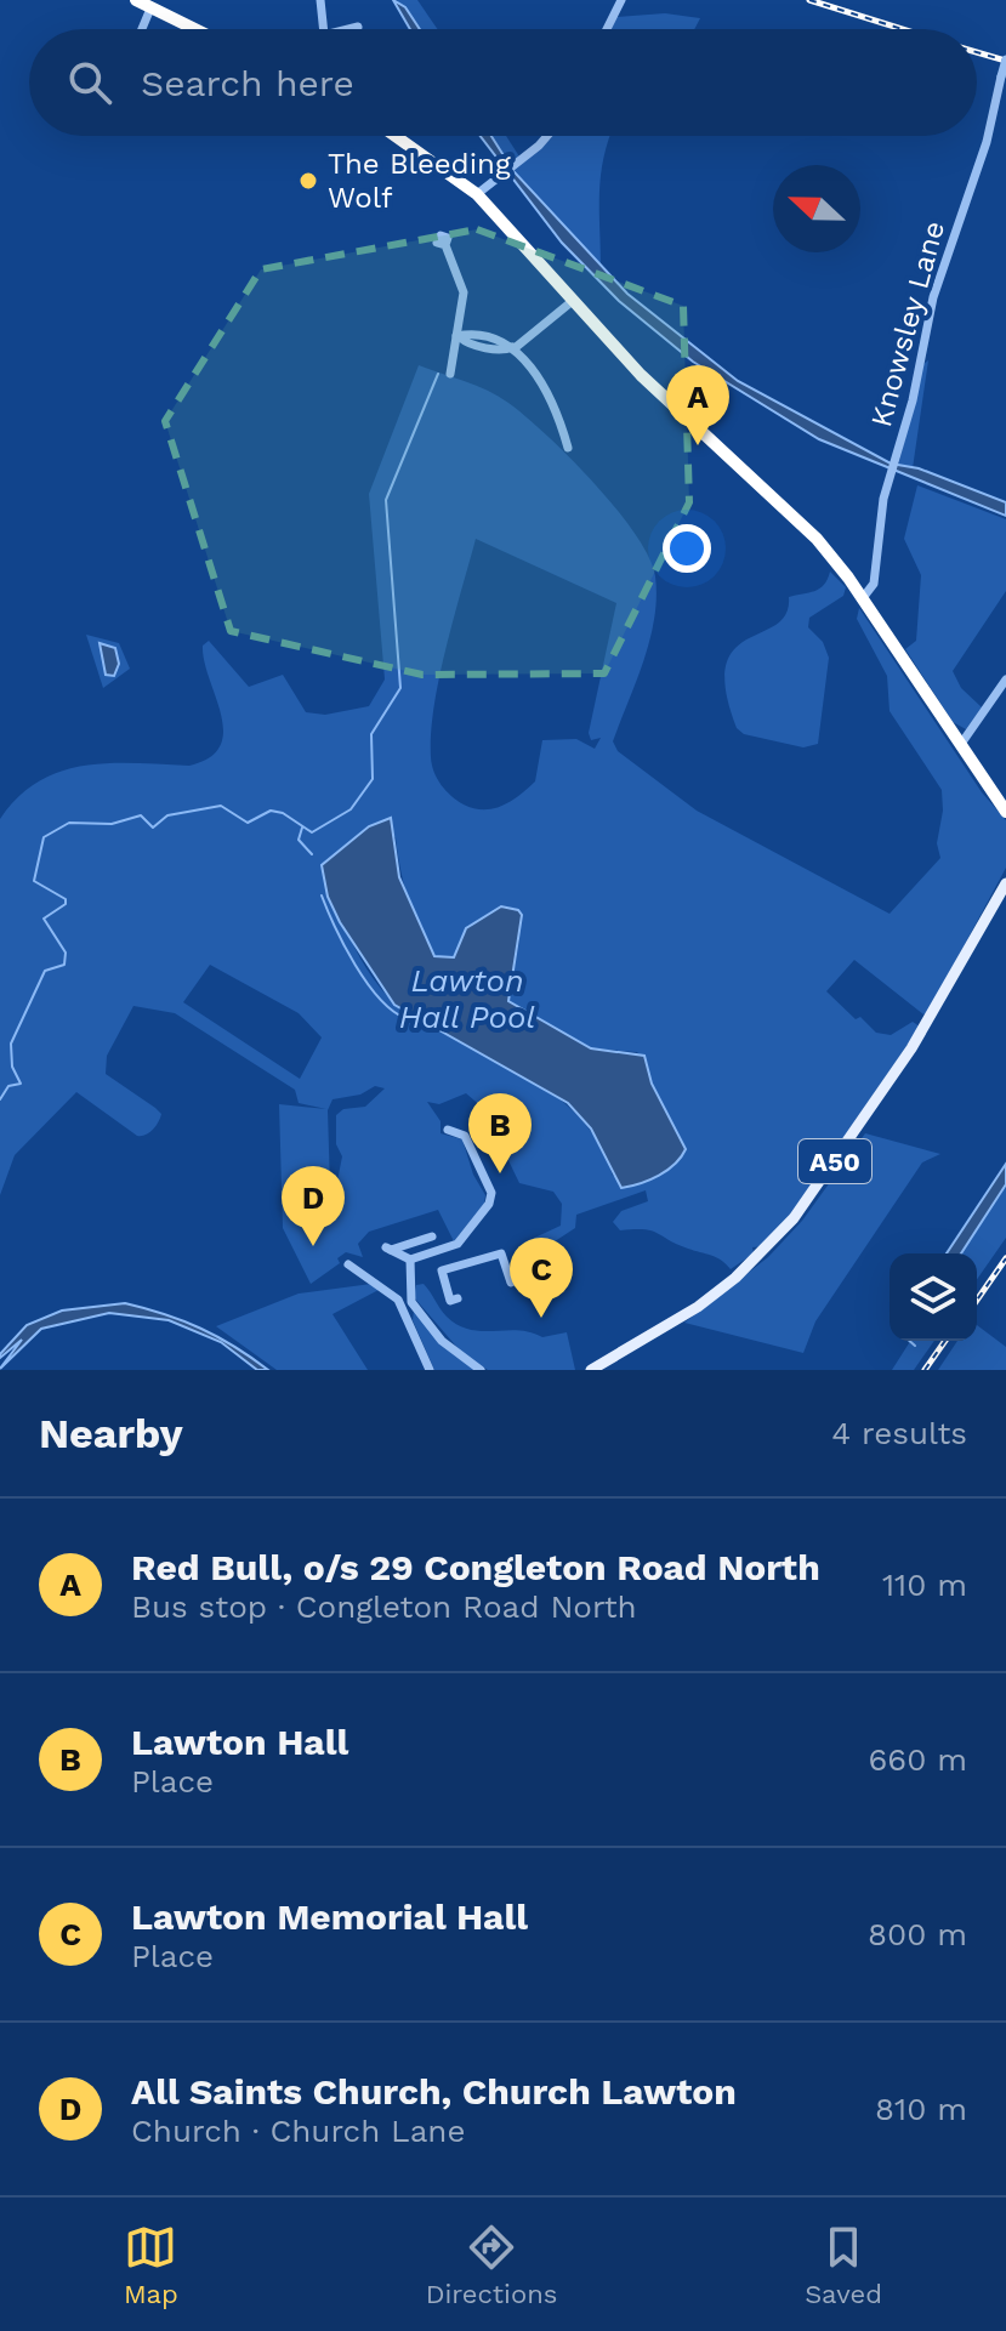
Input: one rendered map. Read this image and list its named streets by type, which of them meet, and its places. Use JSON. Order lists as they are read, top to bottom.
{
  "streets": {
    "main road": ["A50"],
    "street": ["Knowsley Lane"]
  },
  "water": ["Lawton Hall Pool"],
  "places": ["The Bleeding Wolf"],
  "north": "left",
  "page": {
    "search": "Search here",
    "pins": [
      "A",
      "B",
      "D",
      "C"
    ],
    "heading": ["Nearby", "4 results"],
    "list": [
      {
        "mark": "A",
        "name": "Red Bull, o/s 29 Congleton Road North",
        "note": "Bus stop · Congleton Road North",
        "value": "110 m"
      },
      {
        "mark": "B",
        "name": "Lawton Hall",
        "note": "Place",
        "value": "660 m"
      },
      {
        "mark": "C",
        "name": "Lawton Memorial Hall",
        "note": "Place",
        "value": "800 m"
      },
      {
        "mark": "D",
        "name": "All Saints Church, Church Lawton",
        "note": "Church · Church Lane",
        "value": "810 m"
      }
    ],
    "nav": ["Map", "Directions", "Saved"]
  }
}
